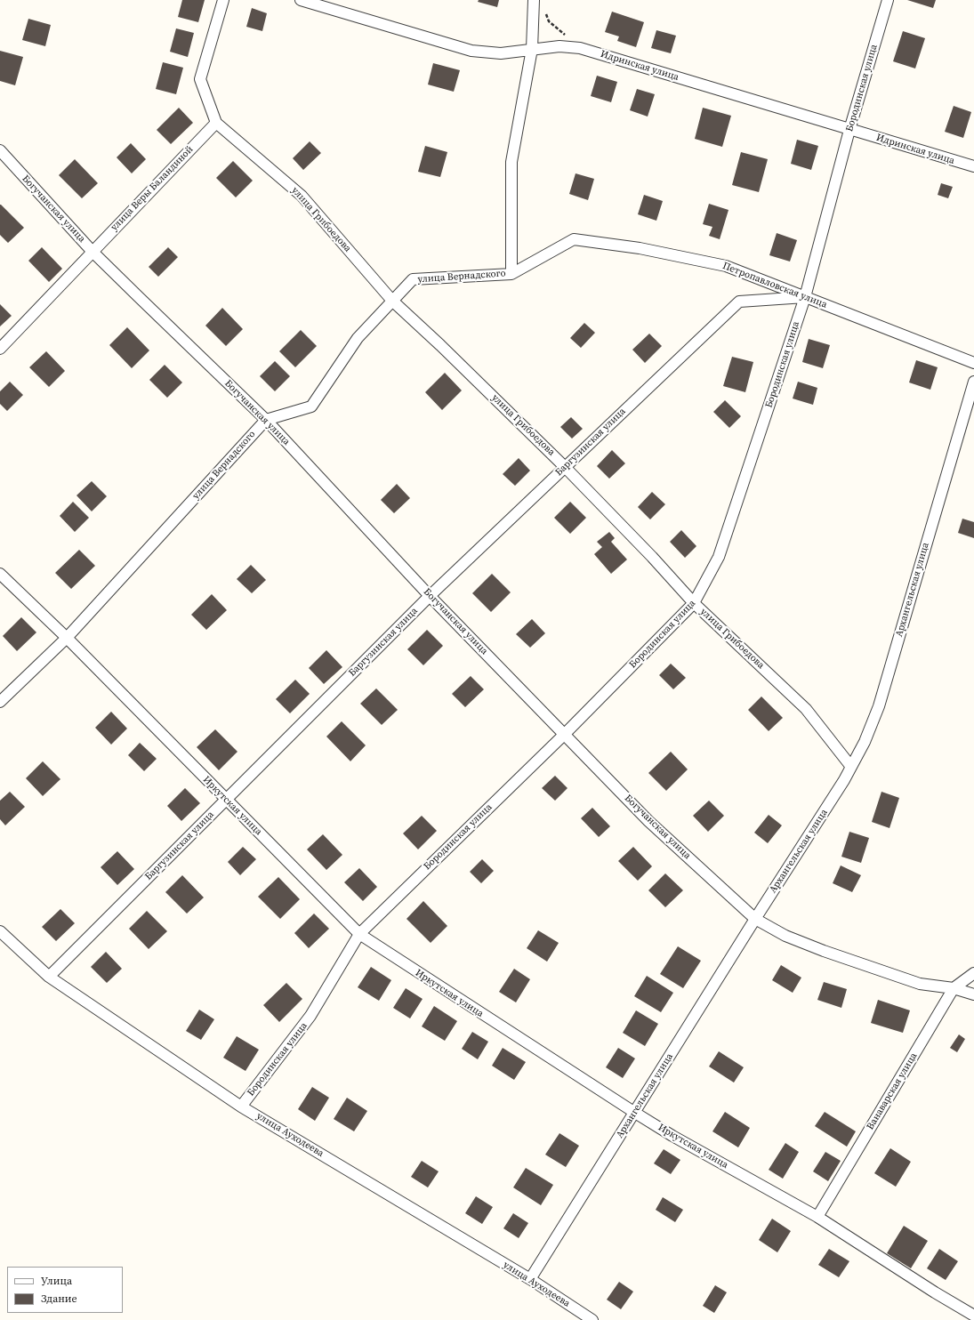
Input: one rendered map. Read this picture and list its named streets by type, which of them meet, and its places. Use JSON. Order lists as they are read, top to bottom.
{
  "streets": {
    "street": [
      "Идринская улица",
      "Бородинская улица",
      "улица Веры Баландиной",
      "Богучанская улица",
      "улица Грибоедова",
      "улица Вернадского",
      "Петропавловская улица",
      "Баргузинская улица",
      "Архангельская улица",
      "Иркутская улица",
      "Ванаварская улица",
      "улица Ауходеева"
    ]
  },
  "crossings": [
    ["Идринская улица", "Бородинская улица"],
    ["Идринская улица", "улица Вернадского"],
    ["Бородинская улица", "Богучанская улица"],
    ["Бородинская улица", "улица Грибоедова"],
    ["Бородинская улица", "Петропавловская улица"],
    ["Бородинская улица", "Баргузинская улица"],
    ["Бородинская улица", "Иркутская улица"],
    ["Бородинская улица", "улица Ауходеева"],
    ["улица Веры Баландиной", "Богучанская улица"],
    ["улица Веры Баландиной", "улица Грибоедова"],
    ["Богучанская улица", "улица Вернадского"],
    ["Богучанская улица", "Баргузинская улица"],
    ["Богучанская улица", "Архангельская улица"],
    ["Богучанская улица", "Ванаварская улица"],
    ["улица Грибоедова", "улица Вернадского"],
    ["улица Грибоедова", "Баргузинская улица"],
    ["улица Грибоедова", "Архангельская улица"],
    ["улица Вернадского", "Петропавловская улица"],
    ["улица Вернадского", "Иркутская улица"],
    ["Петропавловская улица", "Баргузинская улица"],
    ["Баргузинская улица", "Иркутская улица"],
    ["Баргузинская улица", "улица Ауходеева"],
    ["Архангельская улица", "Иркутская улица"],
    ["Архангельская улица", "улица Ауходеева"],
    ["Иркутская улица", "Ванаварская улица"]
  ],
  "legend": ["Улица", "Здание"]
}
